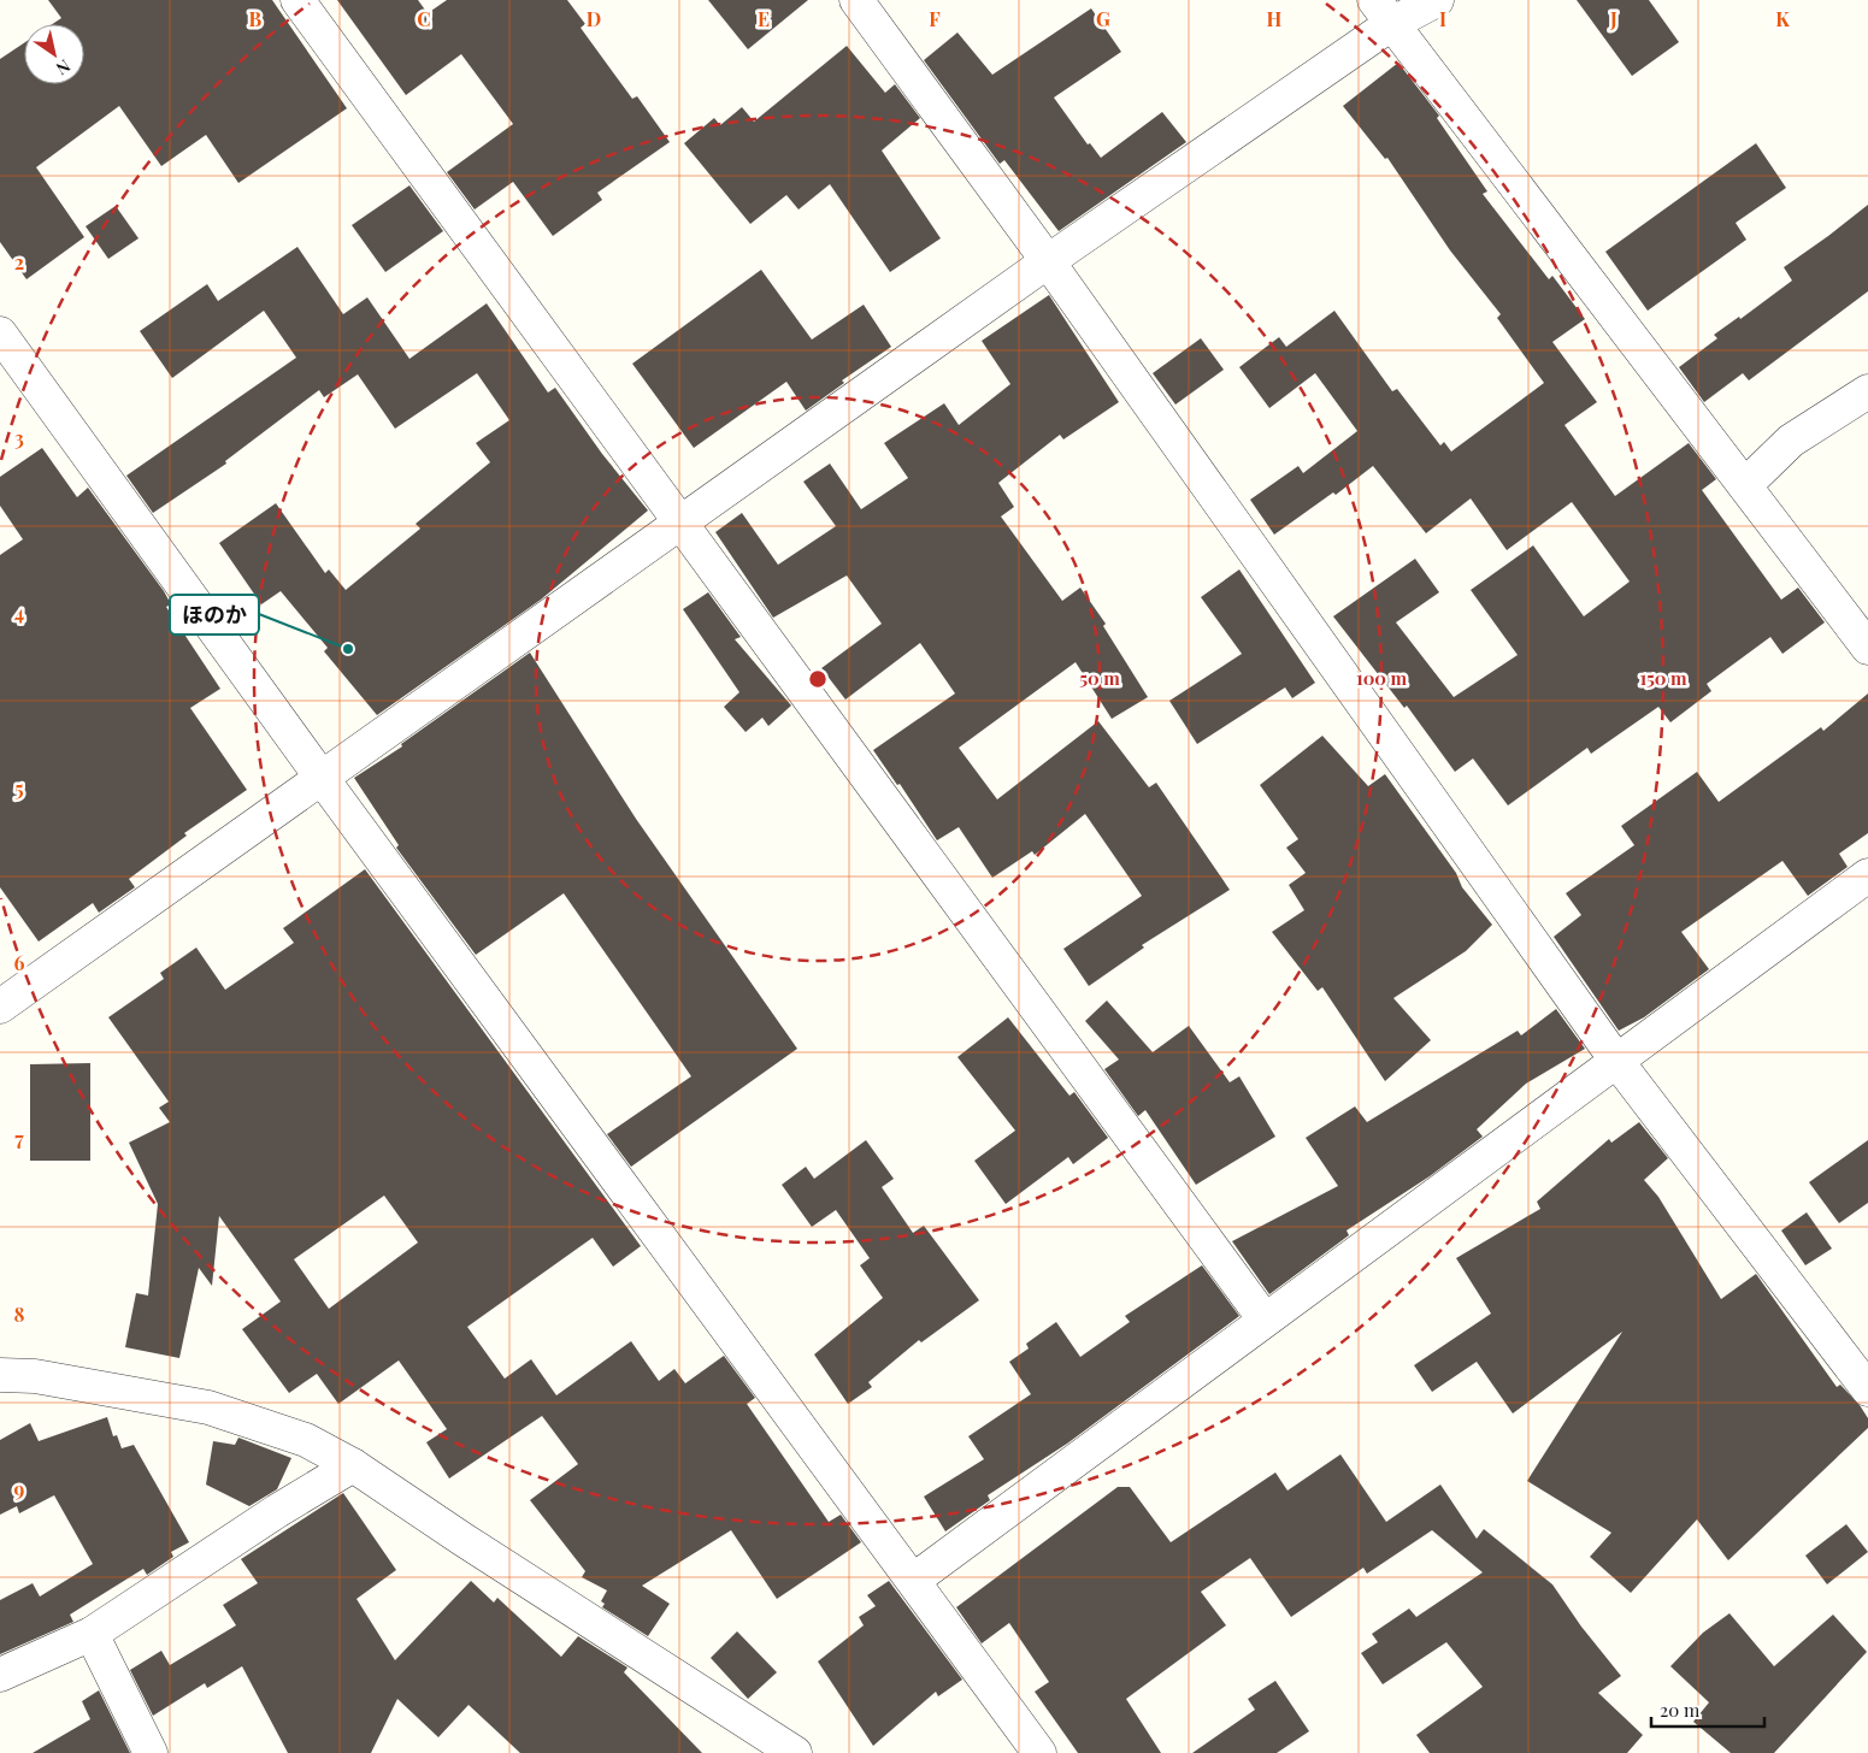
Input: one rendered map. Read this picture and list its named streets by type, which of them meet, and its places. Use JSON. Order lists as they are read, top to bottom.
{
  "places": ["ほのか"],
  "scale_bar": "20 m",
  "north": "bottom right",
  "grid": {
    "columns": [
      "B",
      "C",
      "D",
      "E",
      "F",
      "G",
      "H",
      "I",
      "J",
      "K"
    ],
    "rows": [
      "2",
      "3",
      "4",
      "5",
      "6",
      "7",
      "8",
      "9"
    ]
  },
  "rings": ["50 m", "100 m", "150 m"]
}
